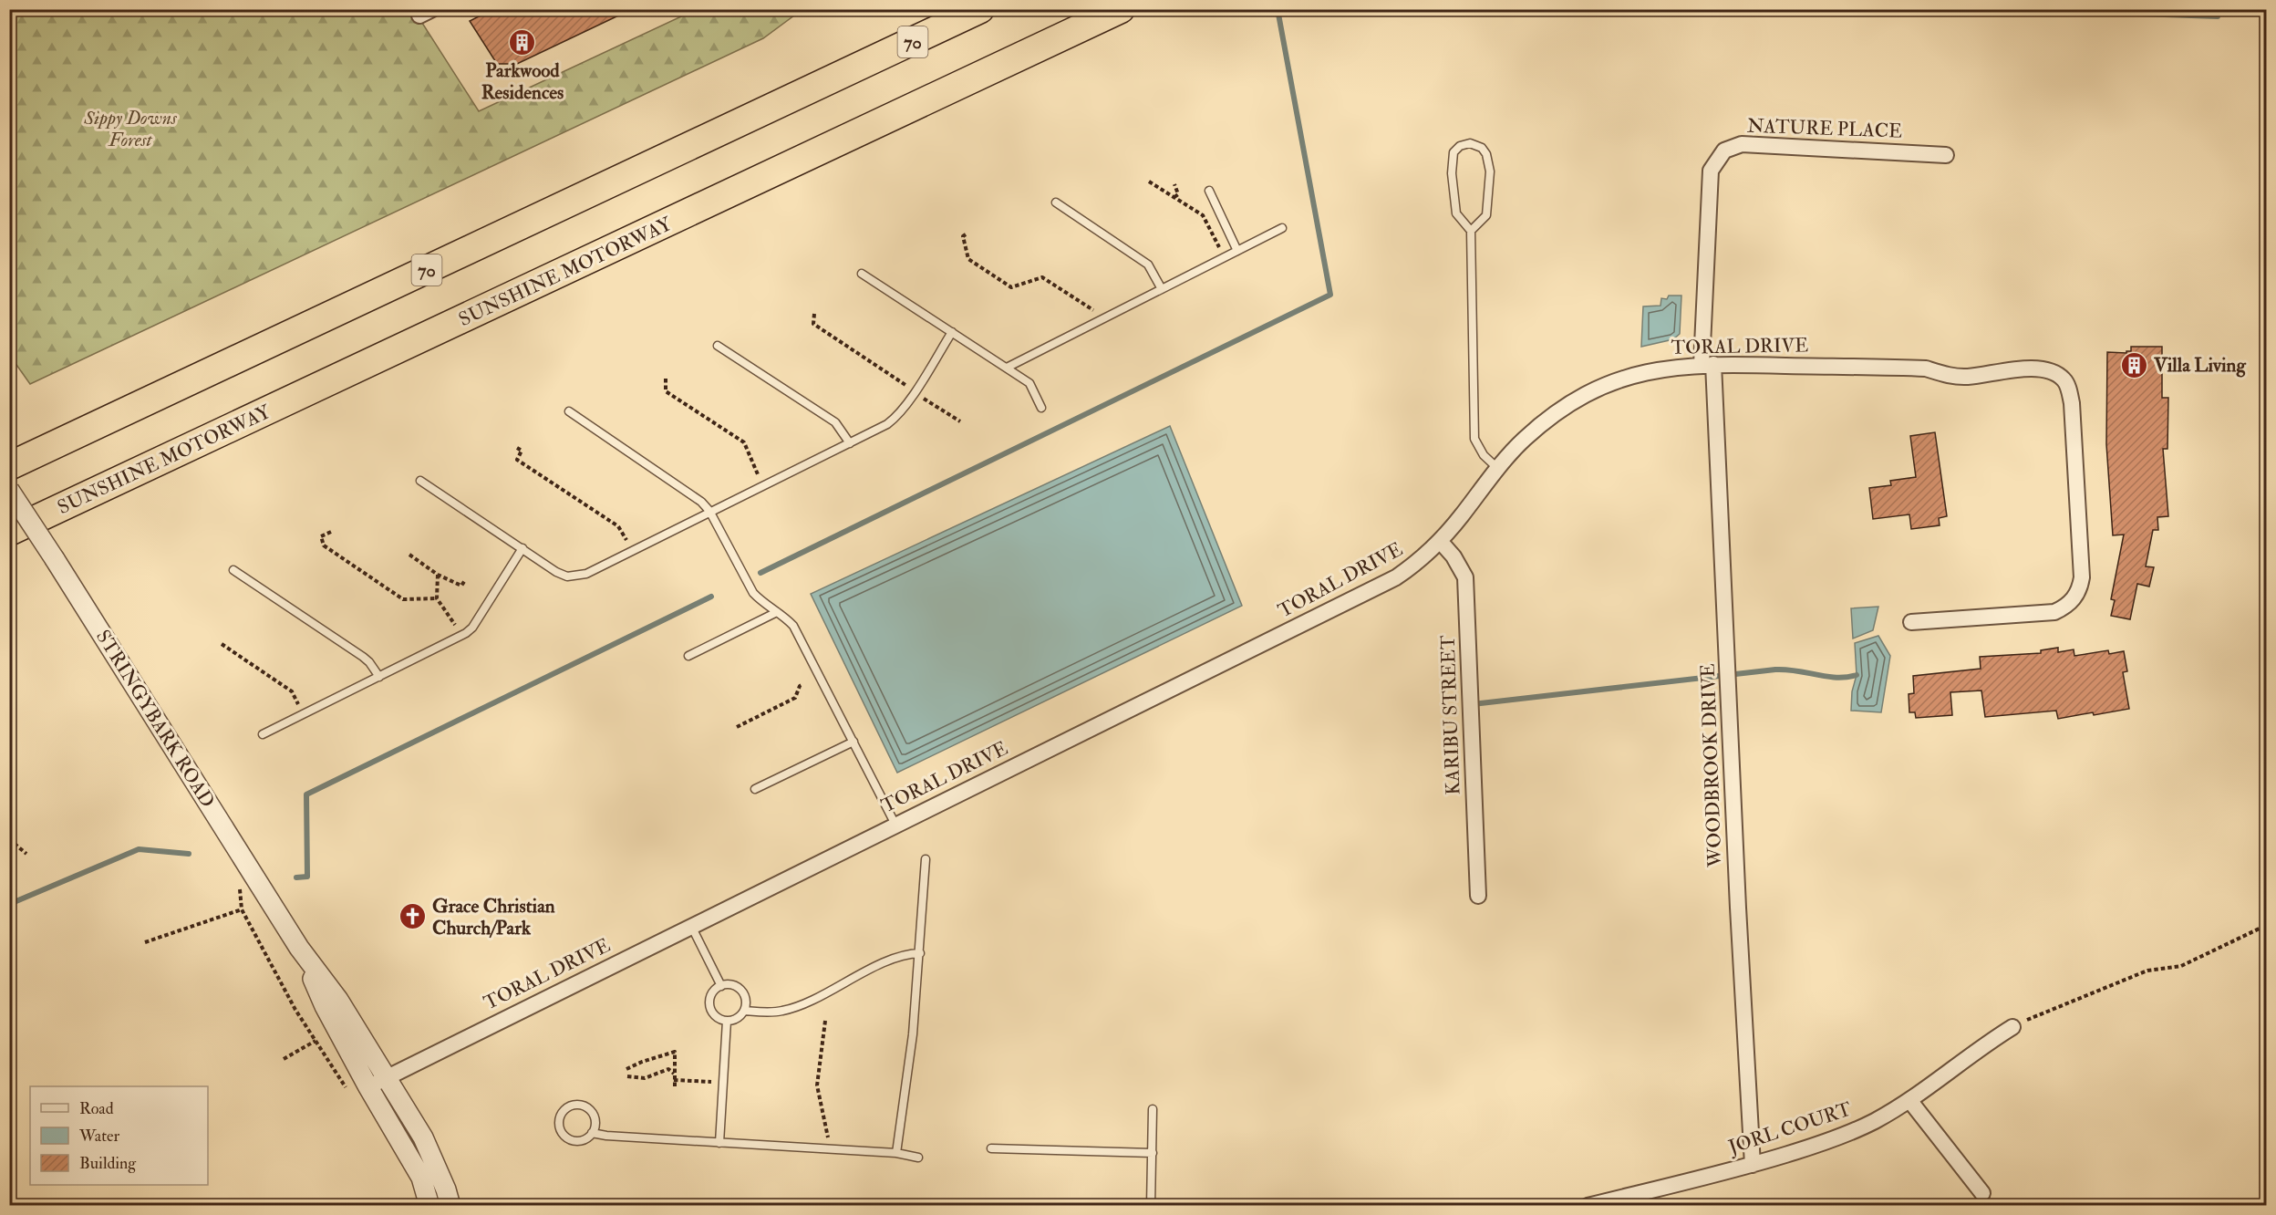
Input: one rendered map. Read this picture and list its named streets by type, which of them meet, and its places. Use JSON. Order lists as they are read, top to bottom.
{
  "streets": {
    "highway": ["70", "SUNSHINE MOTORWAY"],
    "street": [
      "NATURE PLACE",
      "TORAL DRIVE",
      "KARIBU STREET",
      "STRINGYBARK ROAD",
      "WOODBROOK DRIVE",
      "JORL COURT"
    ]
  },
  "crossings": [
    ["NATURE PLACE", "TORAL DRIVE"],
    ["NATURE PLACE", "WOODBROOK DRIVE"],
    ["TORAL DRIVE", "KARIBU STREET"],
    ["TORAL DRIVE", "STRINGYBARK ROAD"],
    ["TORAL DRIVE", "WOODBROOK DRIVE"],
    ["WOODBROOK DRIVE", "JORL COURT"]
  ],
  "parks": ["Sippy Downs Forest"],
  "places": {
    "building": ["Parkwood Residences", "Villa Living"],
    "church": ["Grace Christian Church/Park"]
  },
  "legend": ["Road", "Water", "Building"]
}
